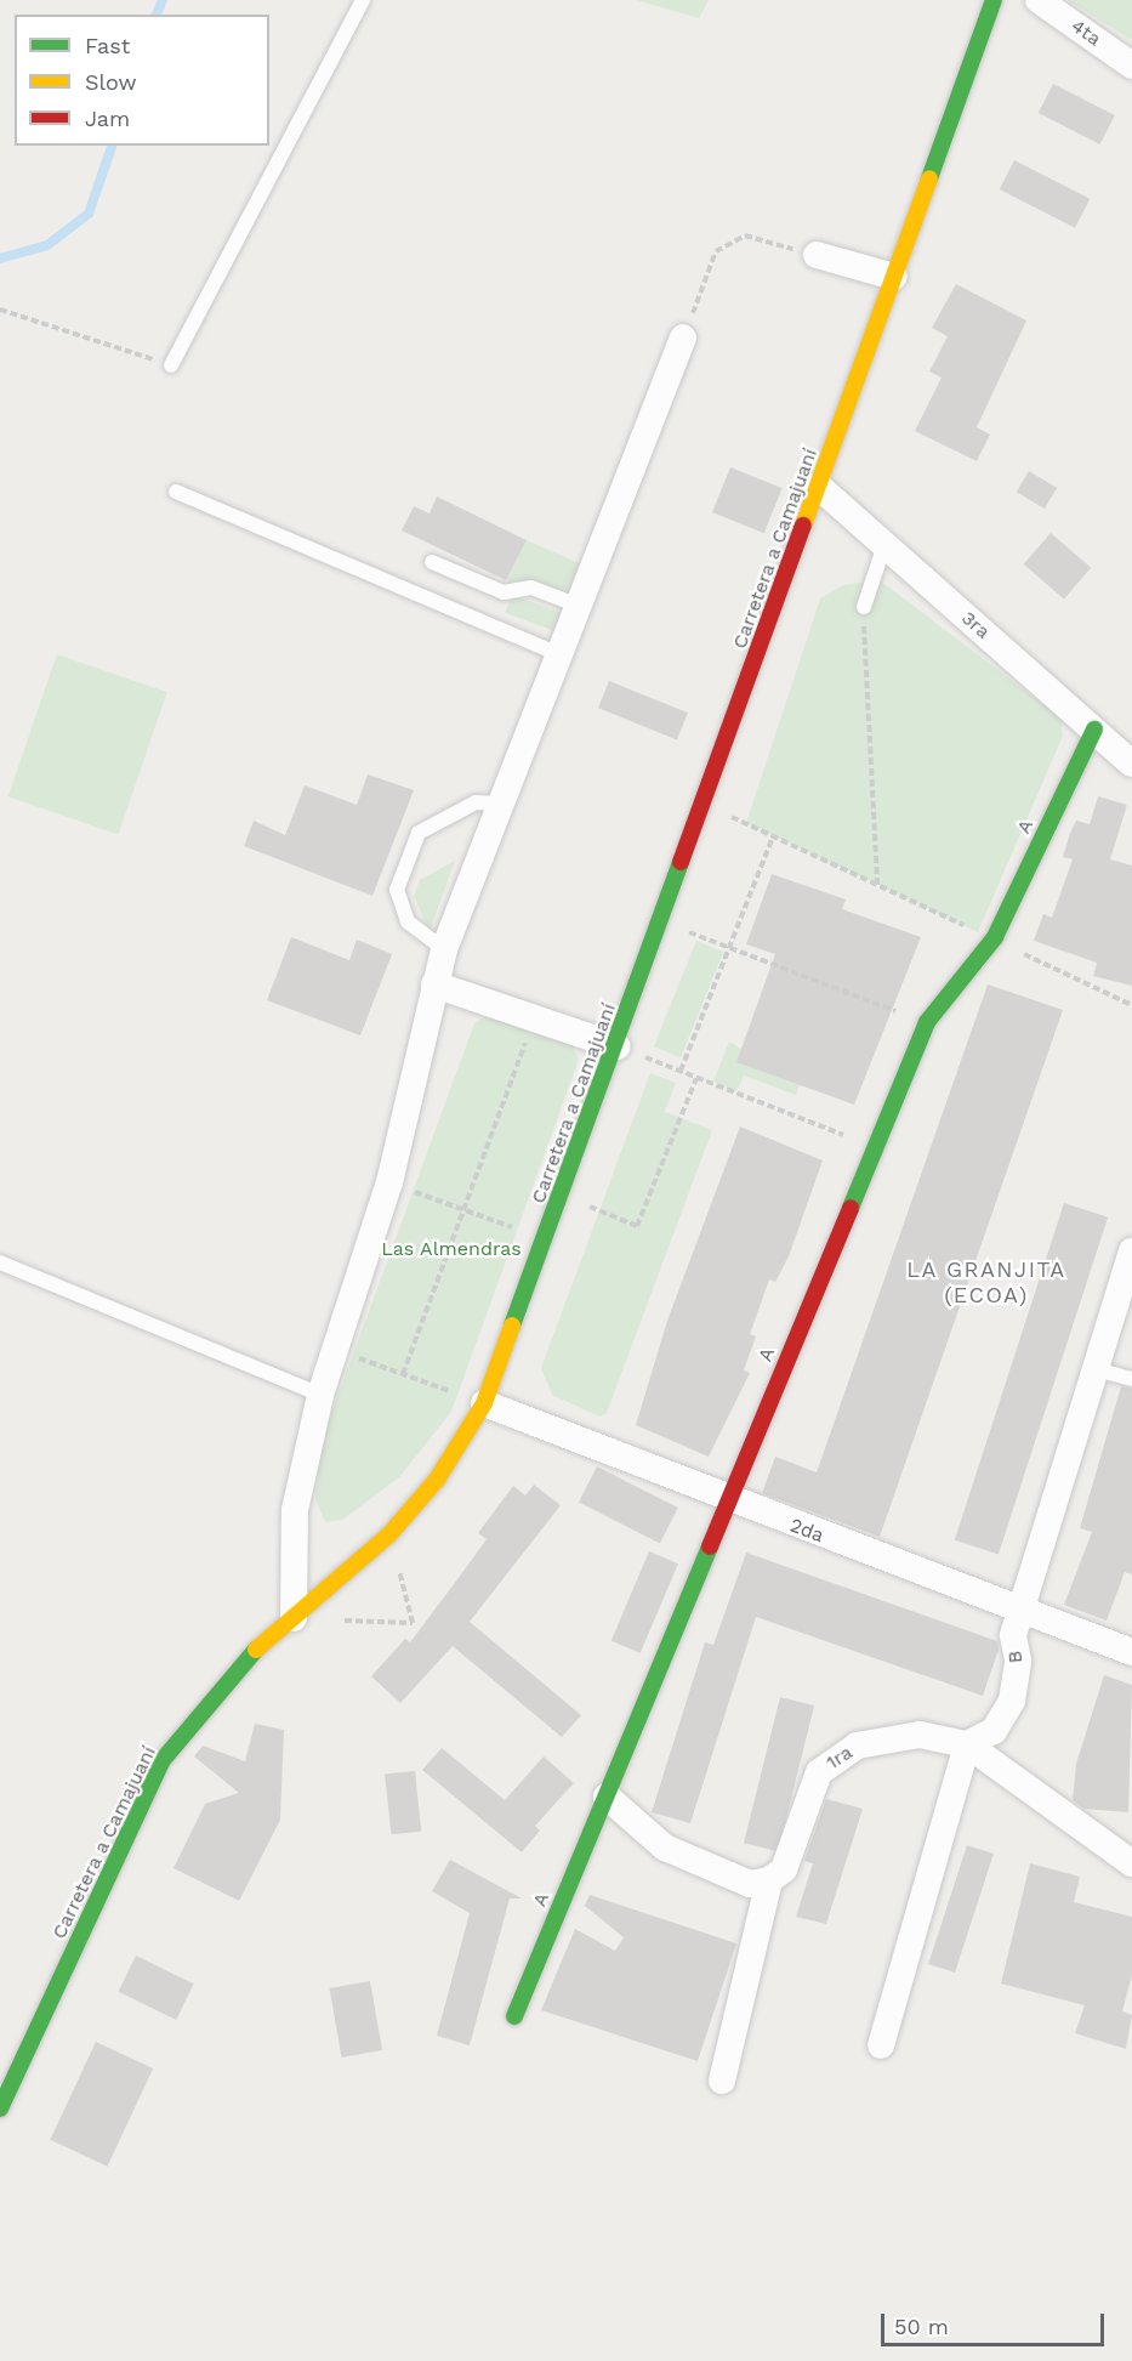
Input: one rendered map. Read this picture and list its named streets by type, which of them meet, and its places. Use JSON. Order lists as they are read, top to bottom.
{
  "streets": {
    "main road": ["Carretera a Camajuaní", "A"],
    "street": [
      "4ta",
      "3ra",
      "2da",
      "B",
      "1ra"
    ]
  },
  "crossings": [
    ["Carretera a Camajuaní", "3ra"],
    ["Carretera a Camajuaní", "2da"],
    ["3ra", "A"],
    ["A", "2da"],
    ["2da", "B"],
    ["B", "1ra"]
  ],
  "districts": ["LA GRANJITA (ECOA)"],
  "parks": ["Las Almendras"],
  "legend": ["Fast", "Slow", "Jam"],
  "scale_bar": "50 m"
}
